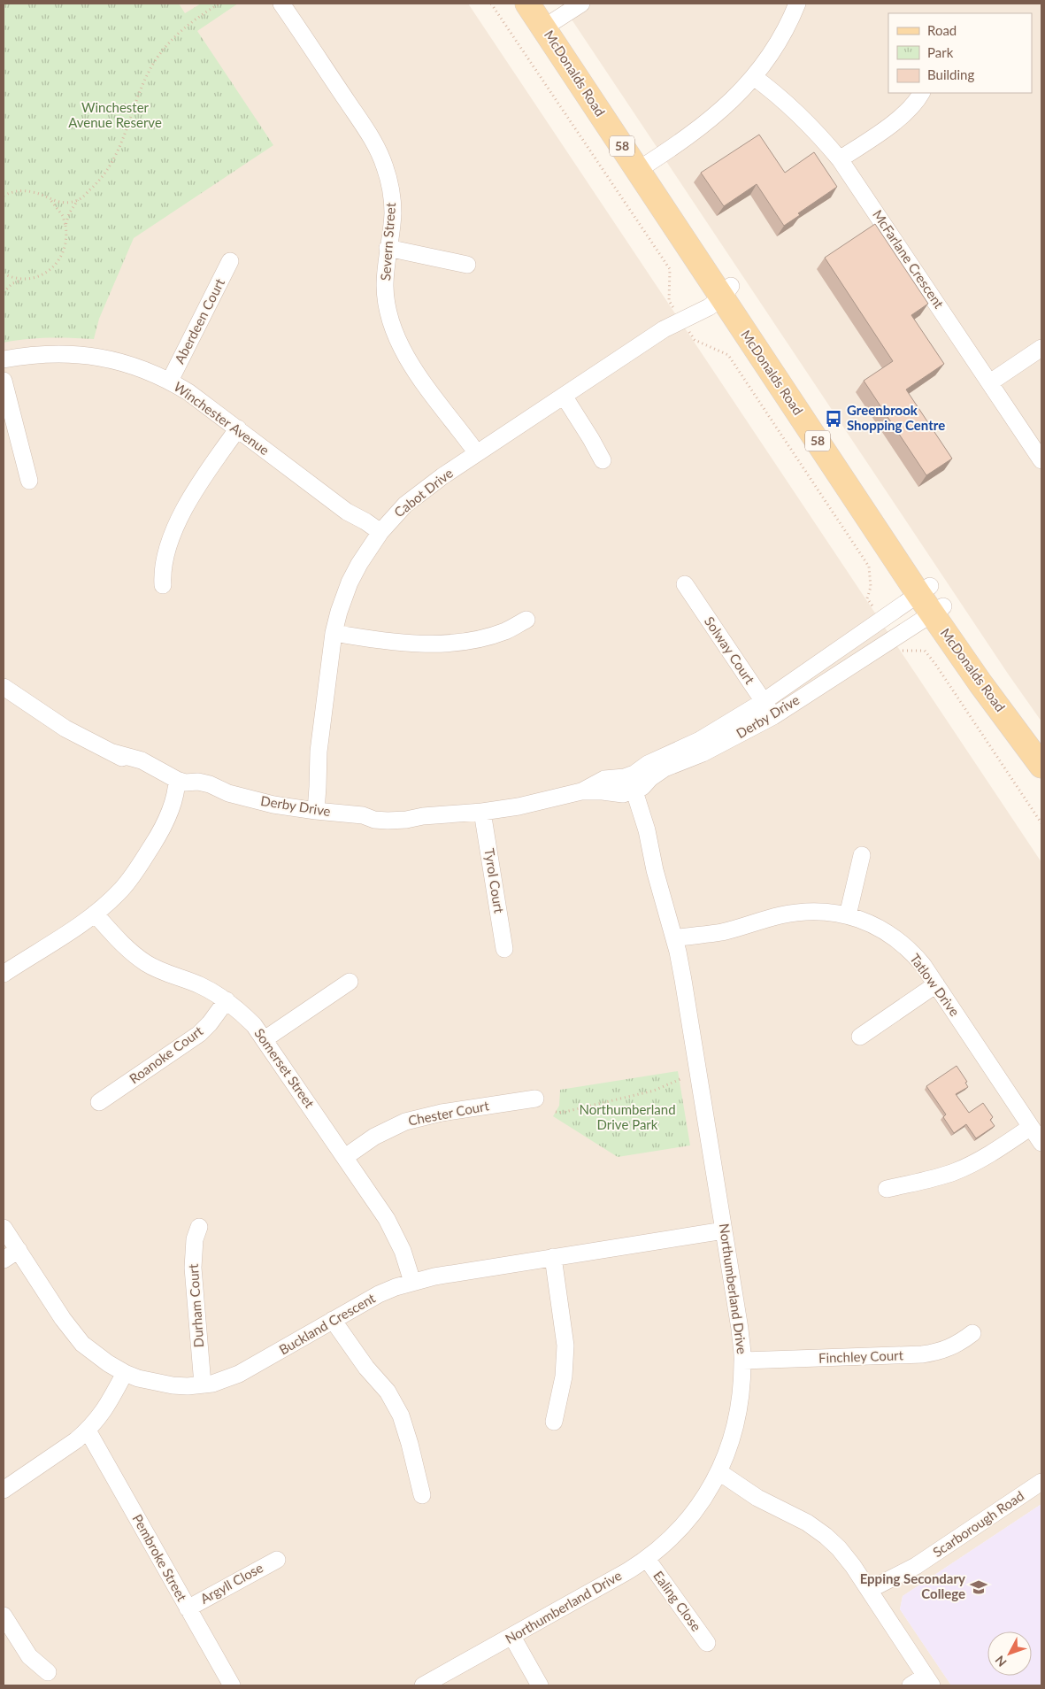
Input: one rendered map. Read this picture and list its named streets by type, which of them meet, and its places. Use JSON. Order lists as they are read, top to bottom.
{
  "streets": {
    "main road": ["McDonalds Road", "58"],
    "street": [
      "Severn Street",
      "McFarlane Crescent",
      "Aberdeen Court",
      "Winchester Avenue",
      "Cabot Drive",
      "Solway Court",
      "Derby Drive",
      "Tyrol Court",
      "Tatlow Drive",
      "Roanoke Court",
      "Somerset Street",
      "Chester Court",
      "Northumberland Drive",
      "Durham Court",
      "Buckland Crescent",
      "Finchley Court",
      "Scarborough Road",
      "Pembroke Street",
      "Argyll Close",
      "Ealing Close"
    ]
  },
  "crossings": [
    ["McDonalds Road", "Cabot Drive"],
    ["McDonalds Road", "Derby Drive"],
    ["Severn Street", "Cabot Drive"],
    ["Aberdeen Court", "Winchester Avenue"],
    ["Winchester Avenue", "Cabot Drive"],
    ["Cabot Drive", "Derby Drive"],
    ["Solway Court", "Derby Drive"],
    ["Derby Drive", "Tyrol Court"],
    ["Derby Drive", "Northumberland Drive"],
    ["Tatlow Drive", "Northumberland Drive"],
    ["Roanoke Court", "Somerset Street"],
    ["Somerset Street", "Chester Court"],
    ["Somerset Street", "Buckland Crescent"],
    ["Northumberland Drive", "Buckland Crescent"],
    ["Northumberland Drive", "Finchley Court"],
    ["Northumberland Drive", "Ealing Close"],
    ["Durham Court", "Buckland Crescent"],
    ["Pembroke Street", "Argyll Close"]
  ],
  "parks": ["Winchester Avenue Reserve", "Northumberland Drive Park"],
  "places": {
    "bus stop": ["Greenbrook Shopping Centre"],
    "school or university": ["Epping Secondary College"]
  },
  "legend": ["Road", "Park", "Building"],
  "north": "bottom left"
}
